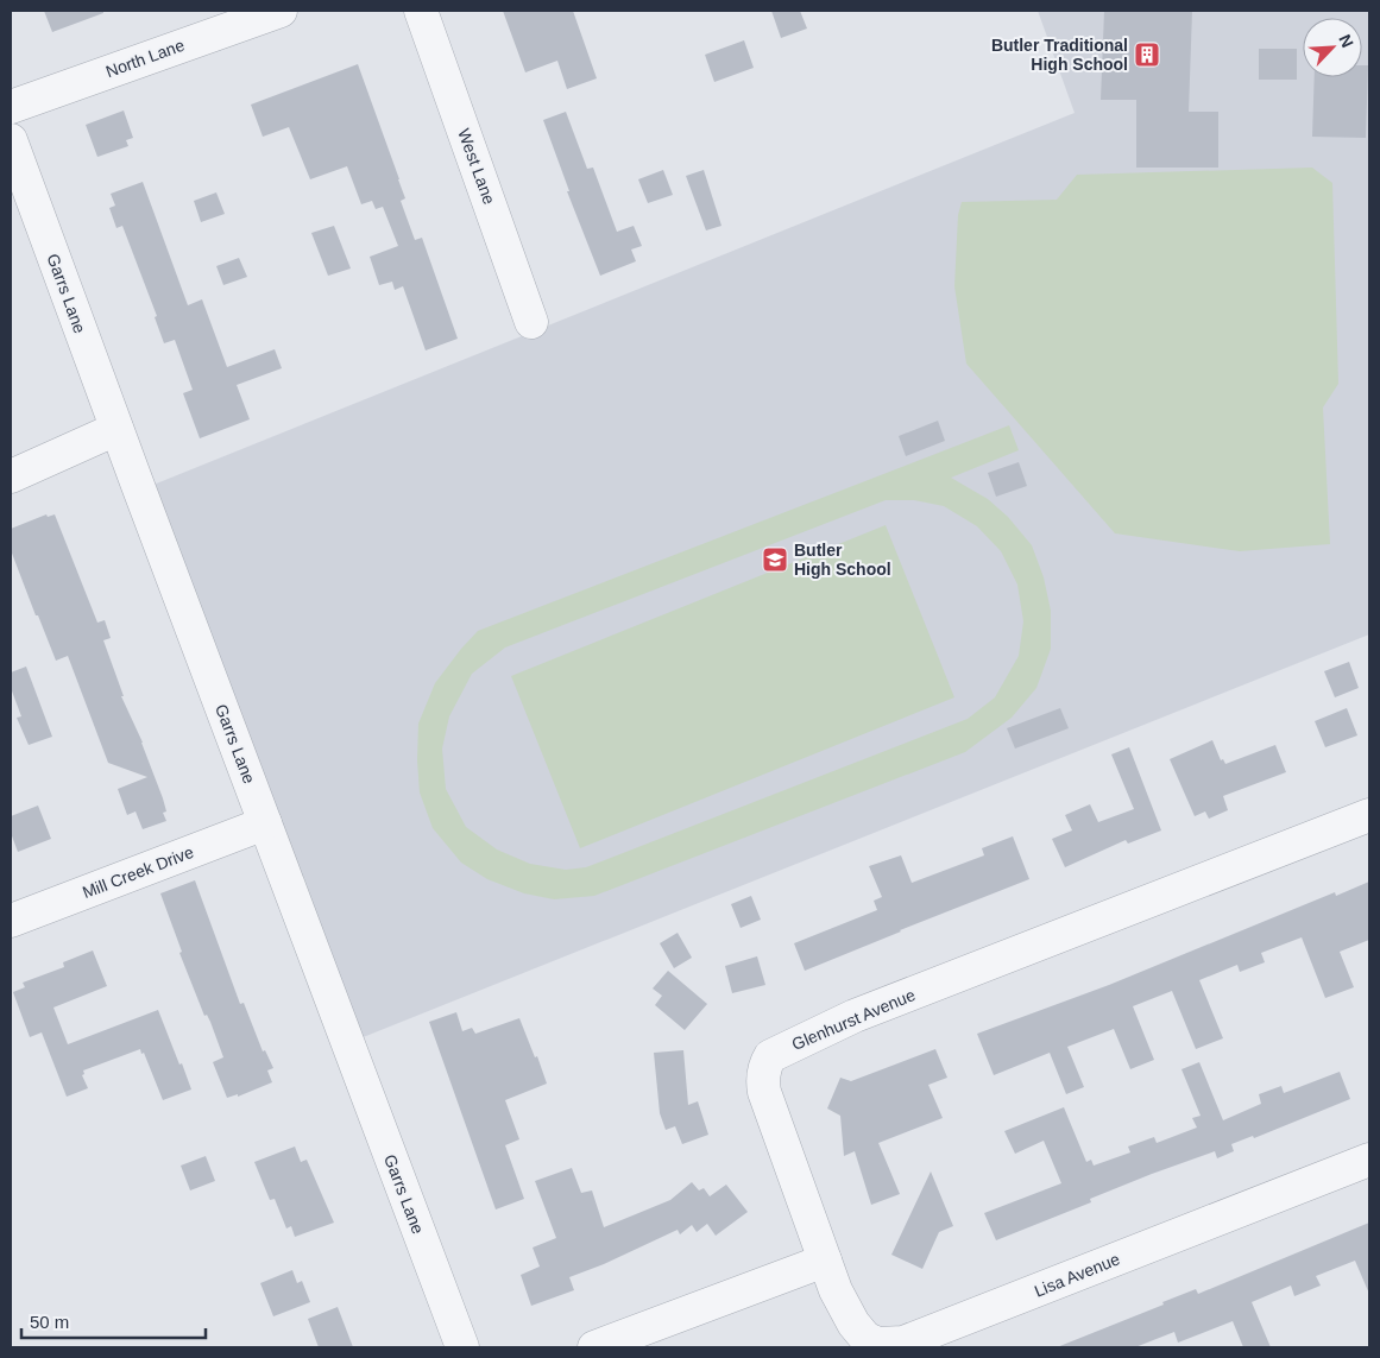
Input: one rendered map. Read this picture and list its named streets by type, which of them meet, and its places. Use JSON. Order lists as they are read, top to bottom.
{
  "streets": {
    "street": [
      "North Lane",
      "West Lane",
      "Garrs Lane",
      "Mill Creek Drive",
      "Glenhurst Avenue",
      "Lisa Avenue"
    ]
  },
  "crossings": [
    ["Garrs Lane", "Mill Creek Drive"],
    ["Glenhurst Avenue", "Lisa Avenue"]
  ],
  "places": {
    "building": ["Butler Traditional High School"],
    "school or university": ["Butler High School"]
  },
  "scale_bar": "50 m",
  "north": "top right"
}
